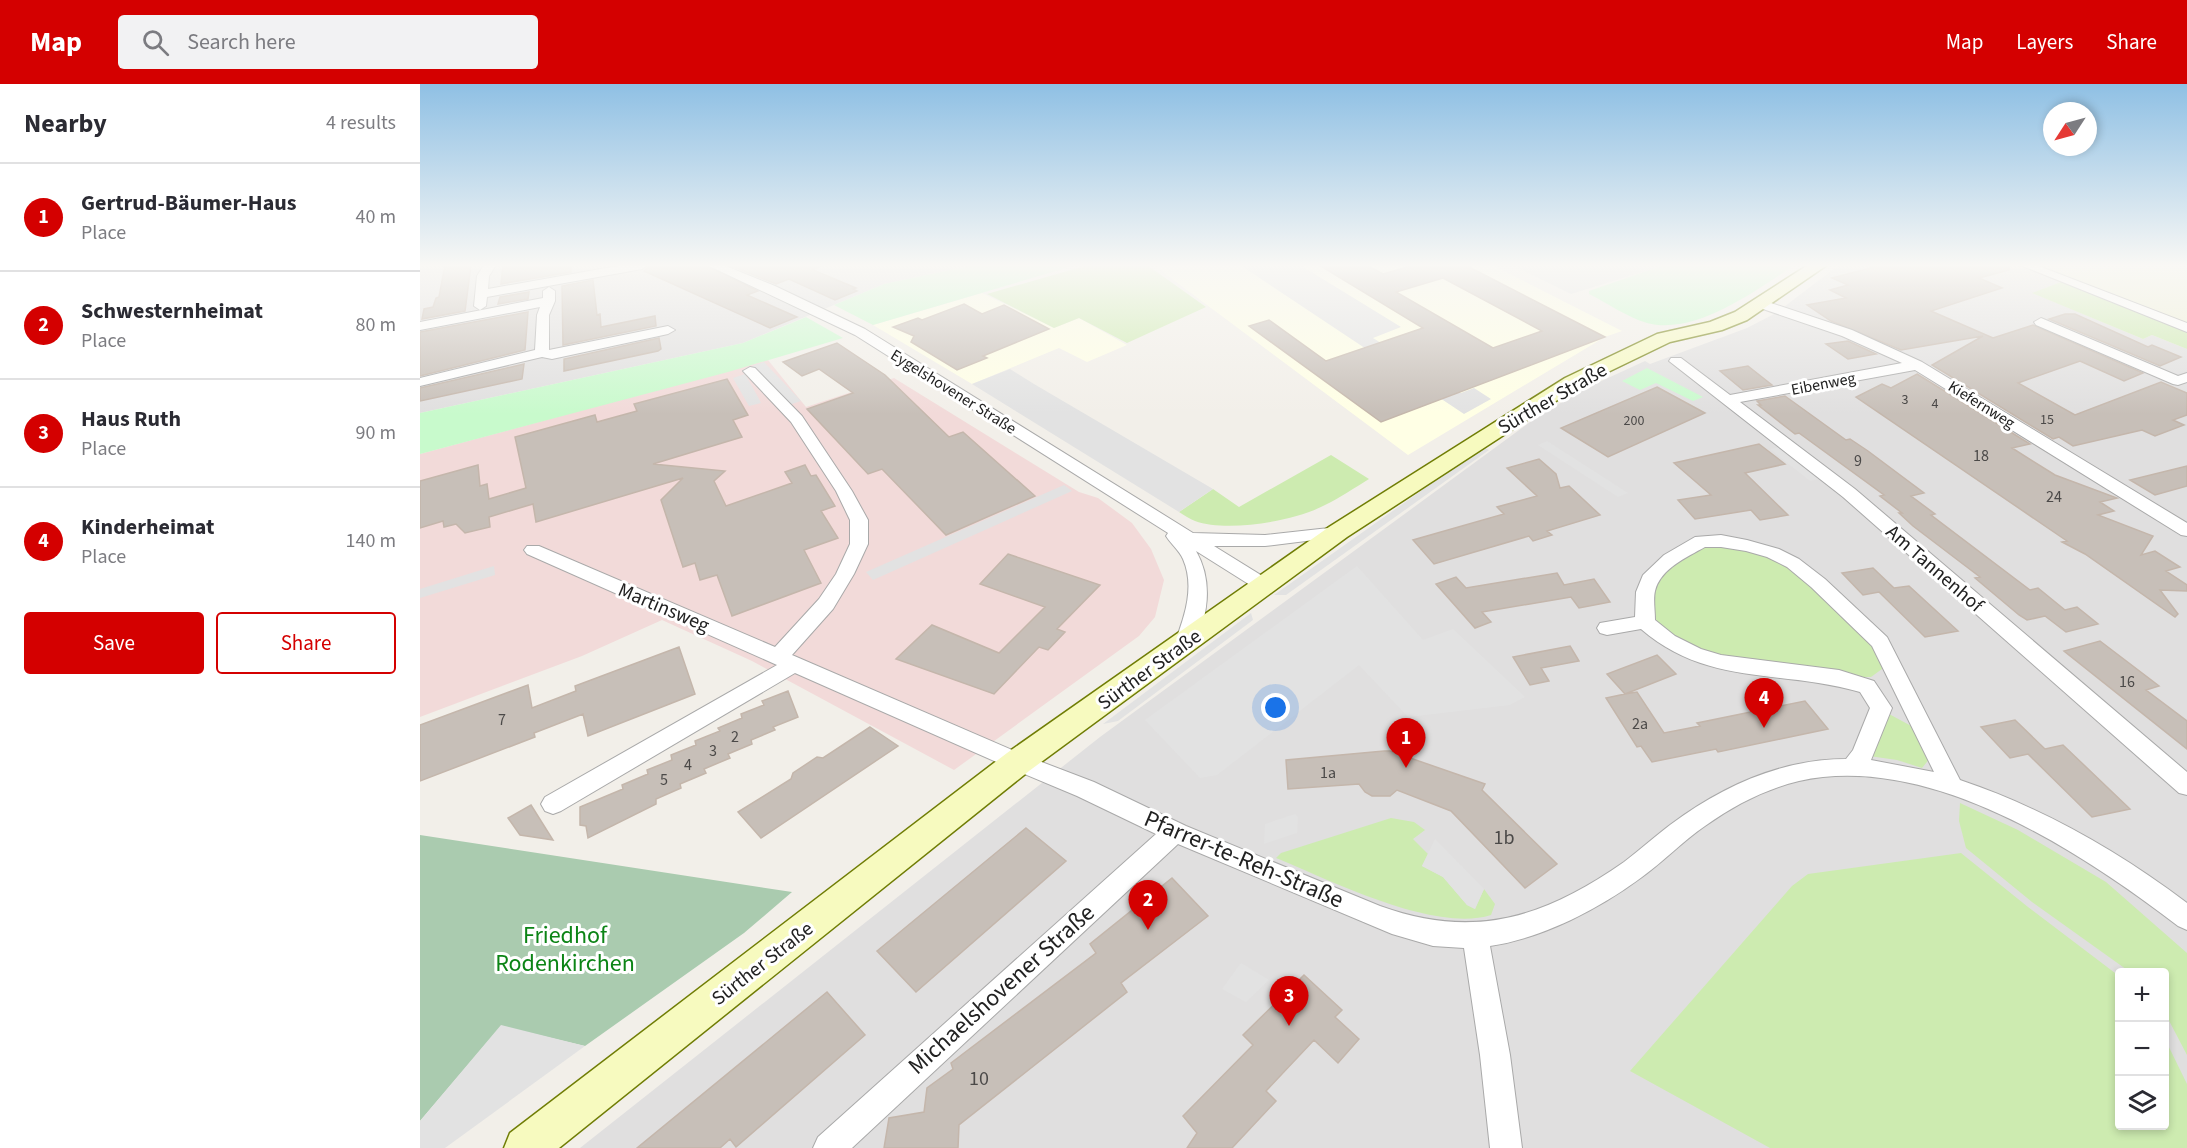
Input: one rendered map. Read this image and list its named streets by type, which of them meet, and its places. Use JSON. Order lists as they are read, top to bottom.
{
  "streets": {
    "street": [
      "Eibenweg",
      "Eygelshovener Straße",
      "Sürther Straße",
      "Kiefernweg",
      "Am Tannenhof",
      "Martinsweg",
      "Pfarrer-te-Reh-Straße",
      "Michaelshovener Straße"
    ]
  },
  "crossings": [
    ["Eibenweg", "Kiefernweg"],
    ["Eibenweg", "Am Tannenhof"],
    ["Eygelshovener Straße", "Sürther Straße"],
    ["Sürther Straße", "Martinsweg"],
    ["Sürther Straße", "Pfarrer-te-Reh-Straße"],
    ["Martinsweg", "Pfarrer-te-Reh-Straße"],
    ["Pfarrer-te-Reh-Straße", "Michaelshovener Straße"]
  ],
  "parks": ["Friedhof Rodenkirchen"],
  "house_numbers": [
    "3",
    "4",
    "15",
    "200",
    "18",
    "9",
    "24",
    "16",
    "7",
    "2a",
    "2",
    "3",
    "4",
    "1a",
    "5",
    "1b",
    "10"
  ],
  "north": "bottom left",
  "page": {
    "header": "Map",
    "search": "Search here",
    "nav": ["Map", "Layers", "Share"],
    "heading": ["Nearby", "4 results"],
    "list": [
      {
        "mark": "1",
        "name": "Gertrud-Bäumer-Haus",
        "note": "Place",
        "value": "40 m"
      },
      {
        "mark": "2",
        "name": "Schwesternheimat",
        "note": "Place",
        "value": "80 m"
      },
      {
        "mark": "3",
        "name": "Haus Ruth",
        "note": "Place",
        "value": "90 m"
      },
      {
        "mark": "4",
        "name": "Kinderheimat",
        "note": "Place",
        "value": "140 m"
      }
    ],
    "buttons": ["Save", "Share"],
    "pins": [
      "4",
      "1",
      "2",
      "3"
    ],
    "map_buttons": ["+", "−"]
  }
}
